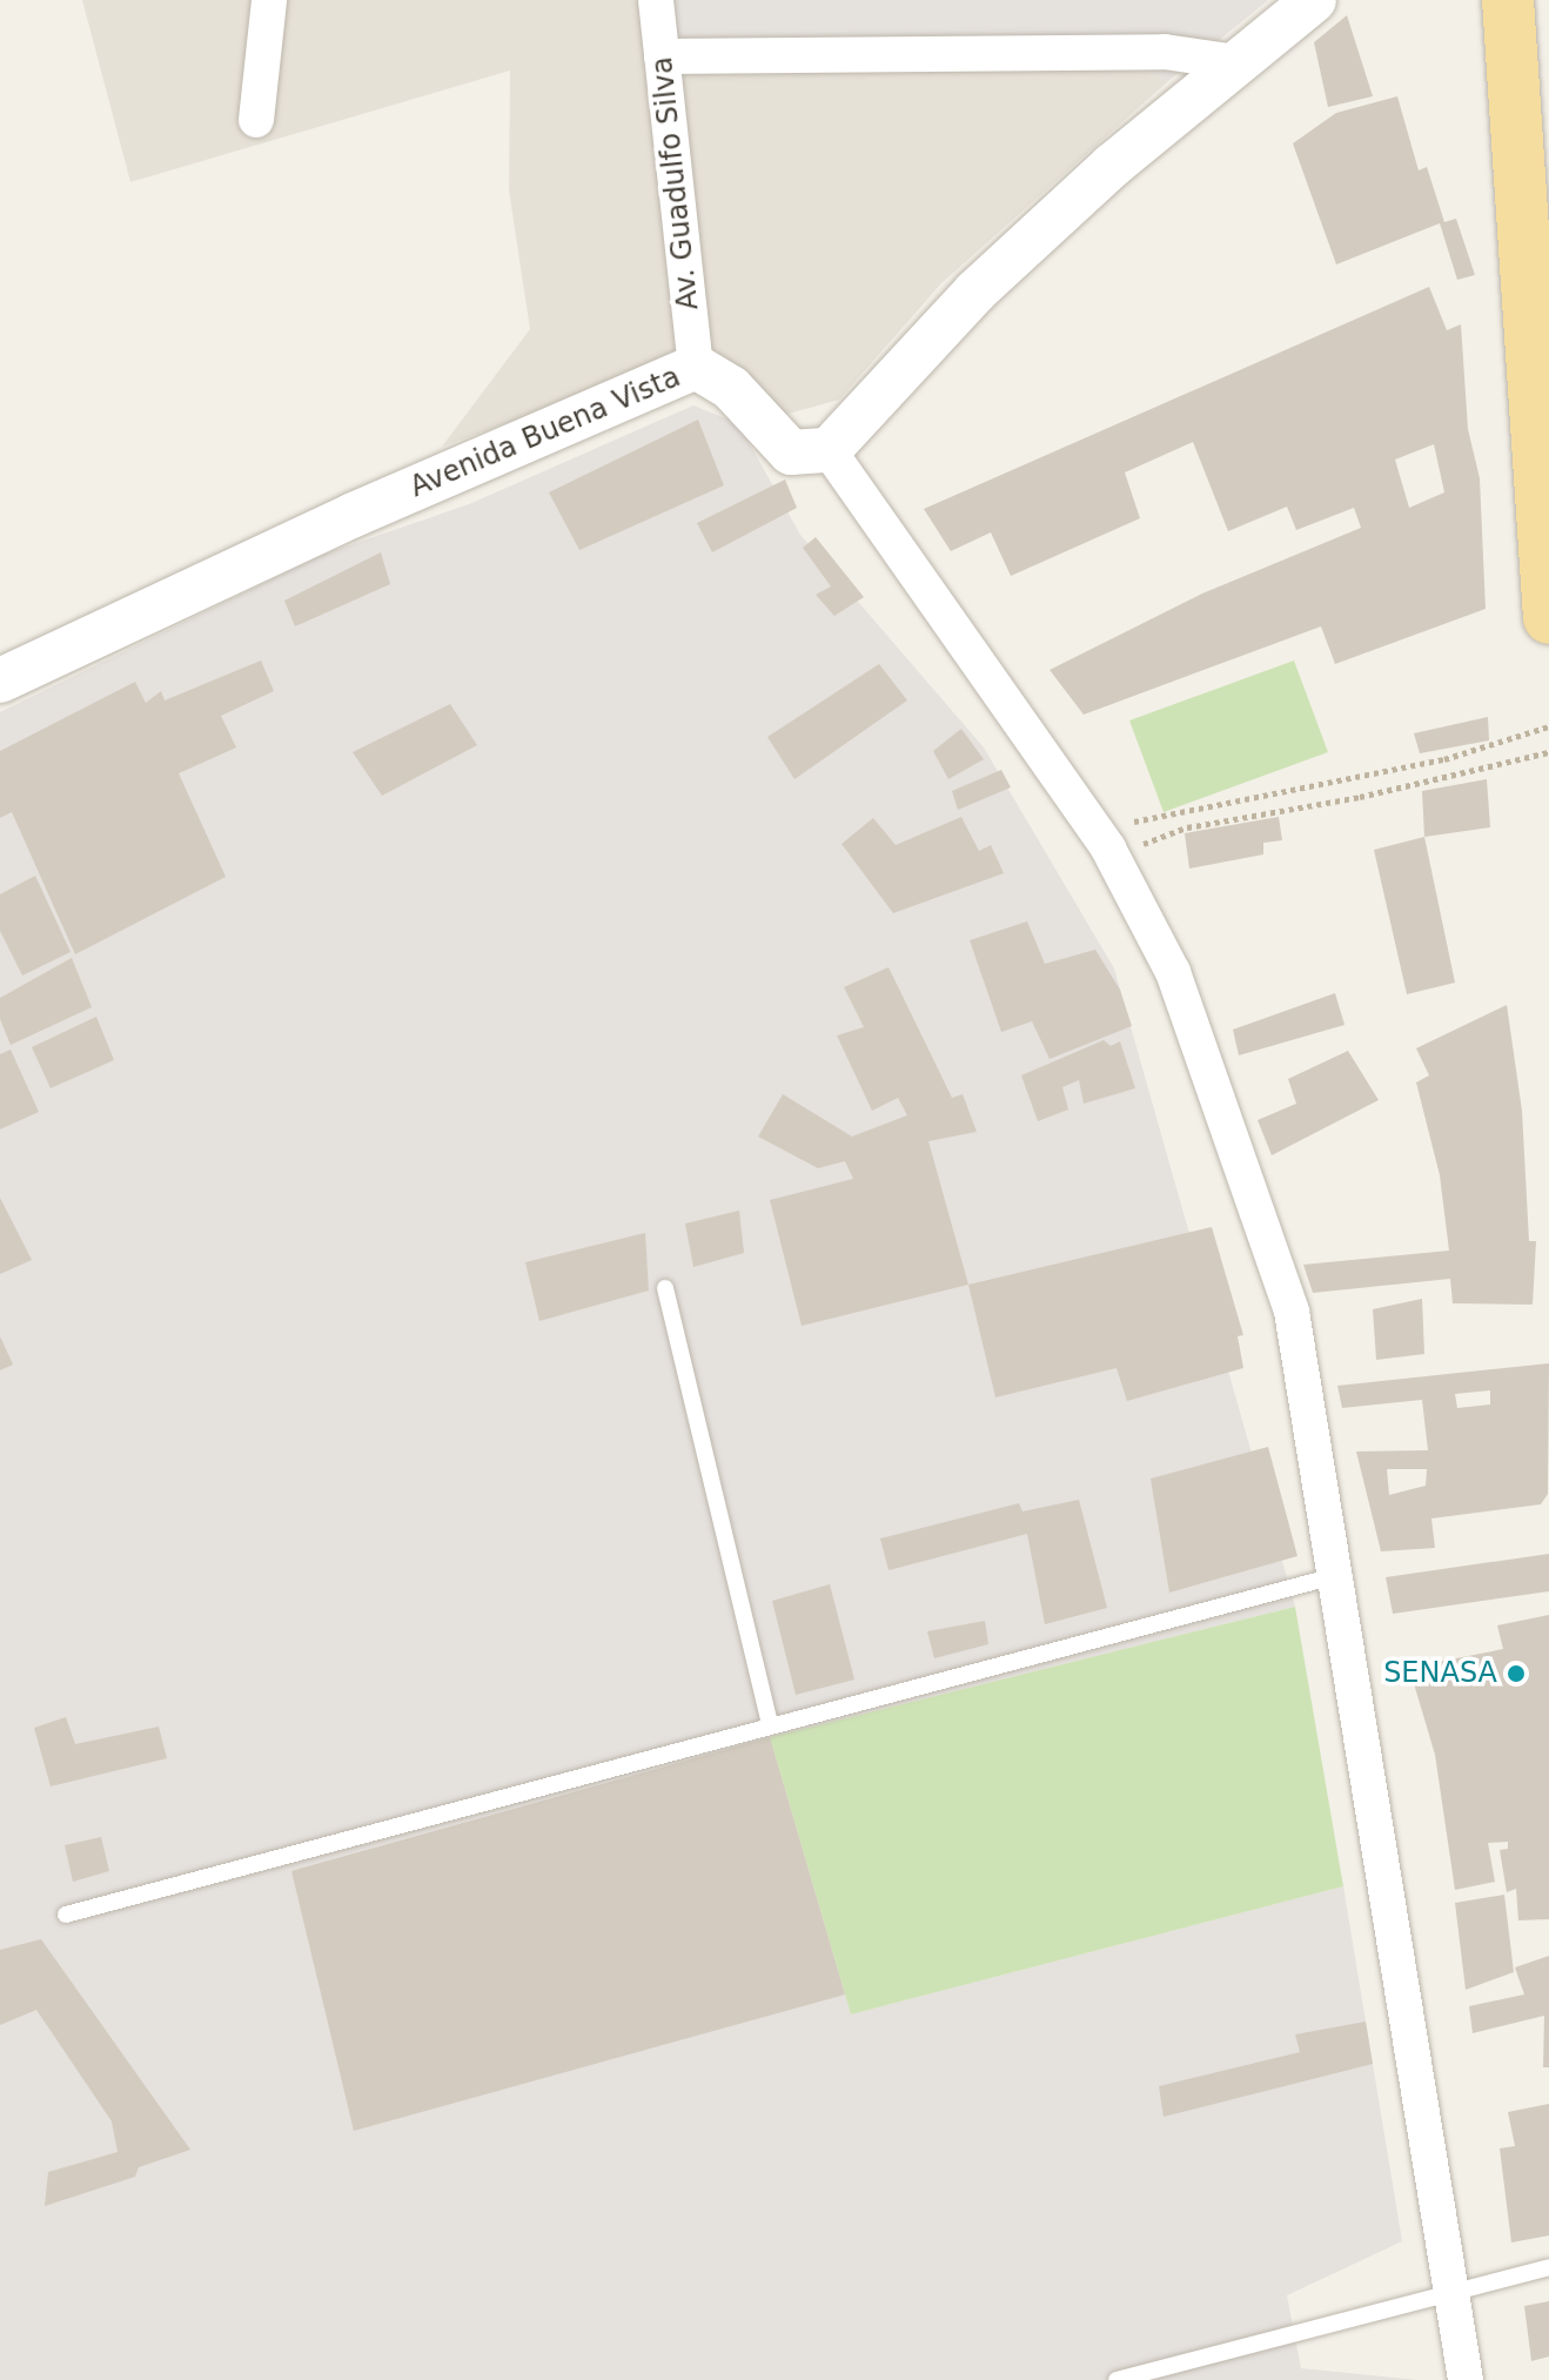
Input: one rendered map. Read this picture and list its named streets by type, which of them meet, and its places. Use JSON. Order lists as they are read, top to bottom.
{
  "streets": {
    "street": ["Av. Guadulfo Silva", "Avenida Buena Vista"]
  },
  "crossings": [
    ["Av. Guadulfo Silva", "Avenida Buena Vista"]
  ],
  "places": ["SENASA"]
}
